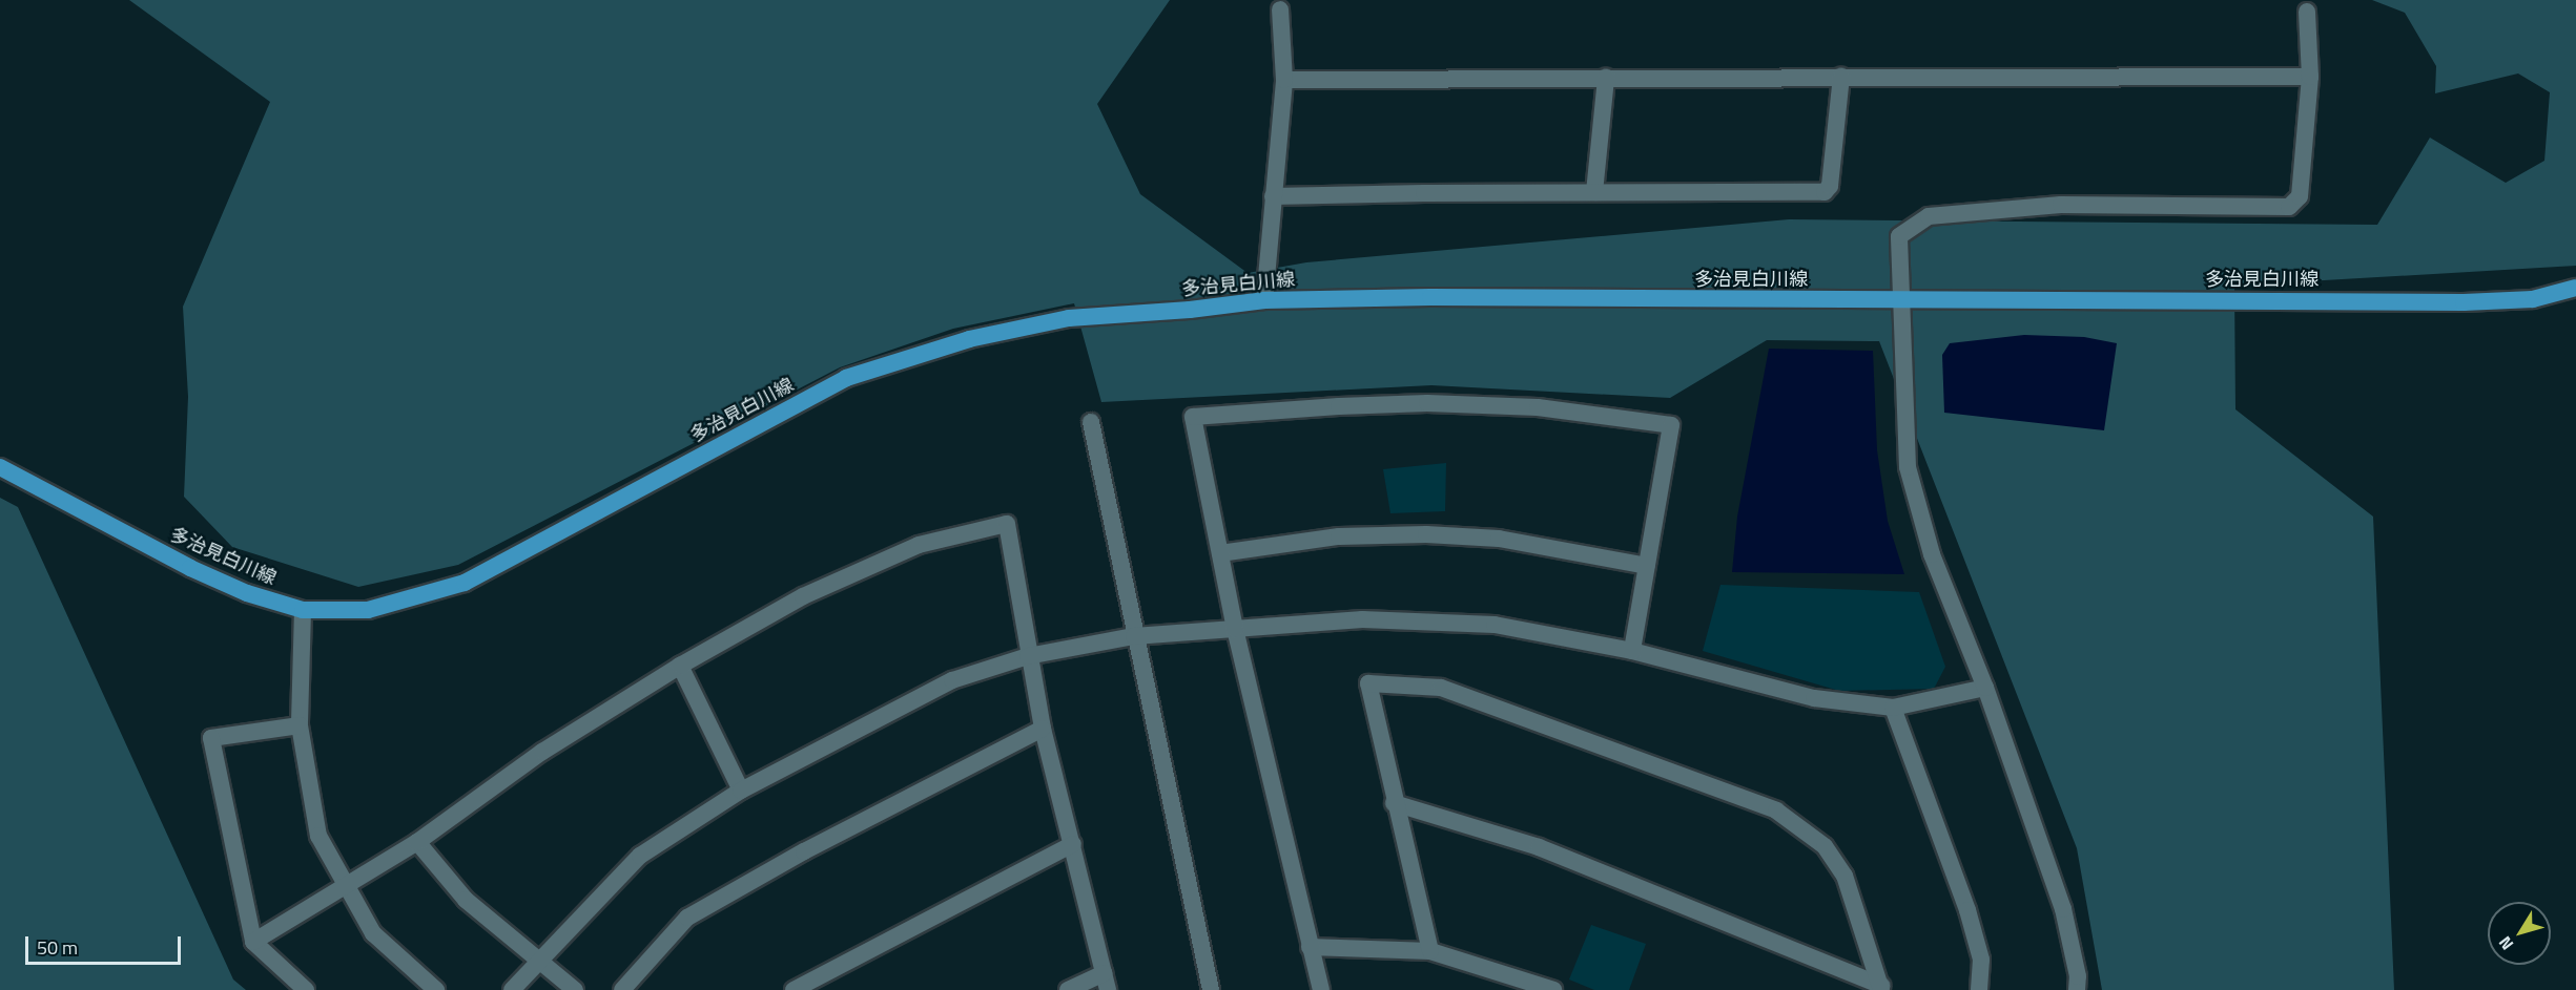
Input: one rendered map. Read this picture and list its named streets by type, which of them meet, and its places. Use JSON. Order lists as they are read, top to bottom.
{
  "streets": {
    "main road": ["多治見白川線"]
  },
  "scale_bar": "50 m",
  "north": "bottom left"
}
